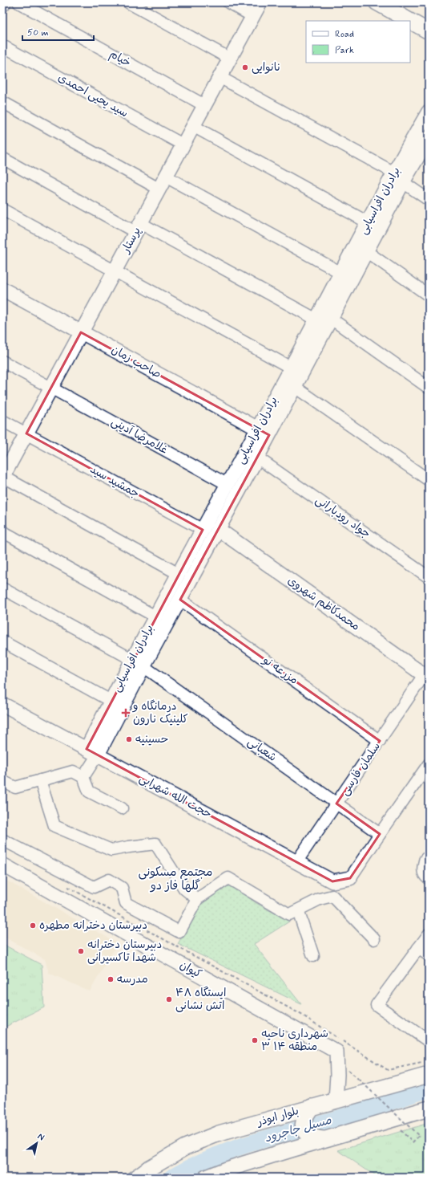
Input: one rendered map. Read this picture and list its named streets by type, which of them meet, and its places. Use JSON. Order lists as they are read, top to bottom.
{
  "streets": {
    "main road": ["بلوار ابوذر"],
    "street": [
      "خیام",
      "سید یحیی احمدی",
      "برادران افراسیابی",
      "پرستار",
      "صاحب زمان",
      "غلامرضا آدینی",
      "جمشید سید",
      "جواد رودبارانی",
      "محمدکاظم شهروی",
      "مزرعه نو",
      "شعبانی",
      "سلمان فارسی",
      "حجت الله شهرابی",
      "کیوان"
    ]
  },
  "crossings": [
    ["خیام", "پرستار"],
    ["سید یحیی احمدی", "پرستار"],
    ["برادران افراسیابی", "صاحب زمان"],
    ["برادران افراسیابی", "غلامرضا آدینی"],
    ["برادران افراسیابی", "جمشید سید"],
    ["برادران افراسیابی", "جواد رودبارانی"],
    ["برادران افراسیابی", "محمدکاظم شهروی"],
    ["برادران افراسیابی", "مزرعه نو"],
    ["برادران افراسیابی", "شعبانی"],
    ["برادران افراسیابی", "حجت الله شهرابی"],
    ["پرستار", "صاحب زمان"],
    ["پرستار", "غلامرضا آدینی"],
    ["پرستار", "جمشید سید"],
    ["محمدکاظم شهروی", "سلمان فارسی"],
    ["مزرعه نو", "سلمان فارسی"],
    ["شعبانی", "سلمان فارسی"],
    ["سلمان فارسی", "حجت الله شهرابی"],
    ["کیوان", "بلوار ابوذر"]
  ],
  "districts": ["مجتمع مسکونی گلها فاز دو"],
  "water": ["مسیل جاجرود"],
  "places": {
    "other": [
      "نانوایی",
      "حسینیه",
      "دبیرستان دخترانه مطهره",
      "دبیرستان دخترانه شهدا تاکسیرانی",
      "مدرسه",
      "ایستگاه ۴۸ اتش نشانی",
      "شهرداری ناحیه ۳ منطقه ۱۴"
    ],
    "health": ["درمانگاه و کلینیک نارون"]
  },
  "legend": ["Road", "Park"],
  "scale_bar": "50 m",
  "north": "top right"
}
